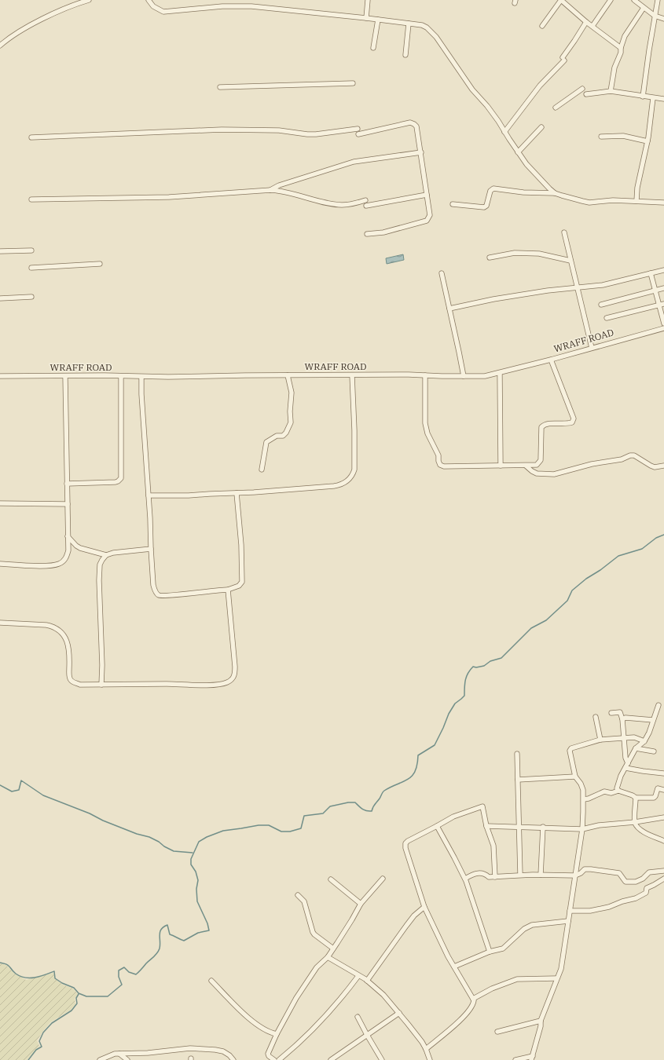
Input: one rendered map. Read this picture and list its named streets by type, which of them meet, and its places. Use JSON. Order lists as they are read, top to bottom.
{
  "streets": {
    "street": ["WRAFF ROAD"]
  }
}
